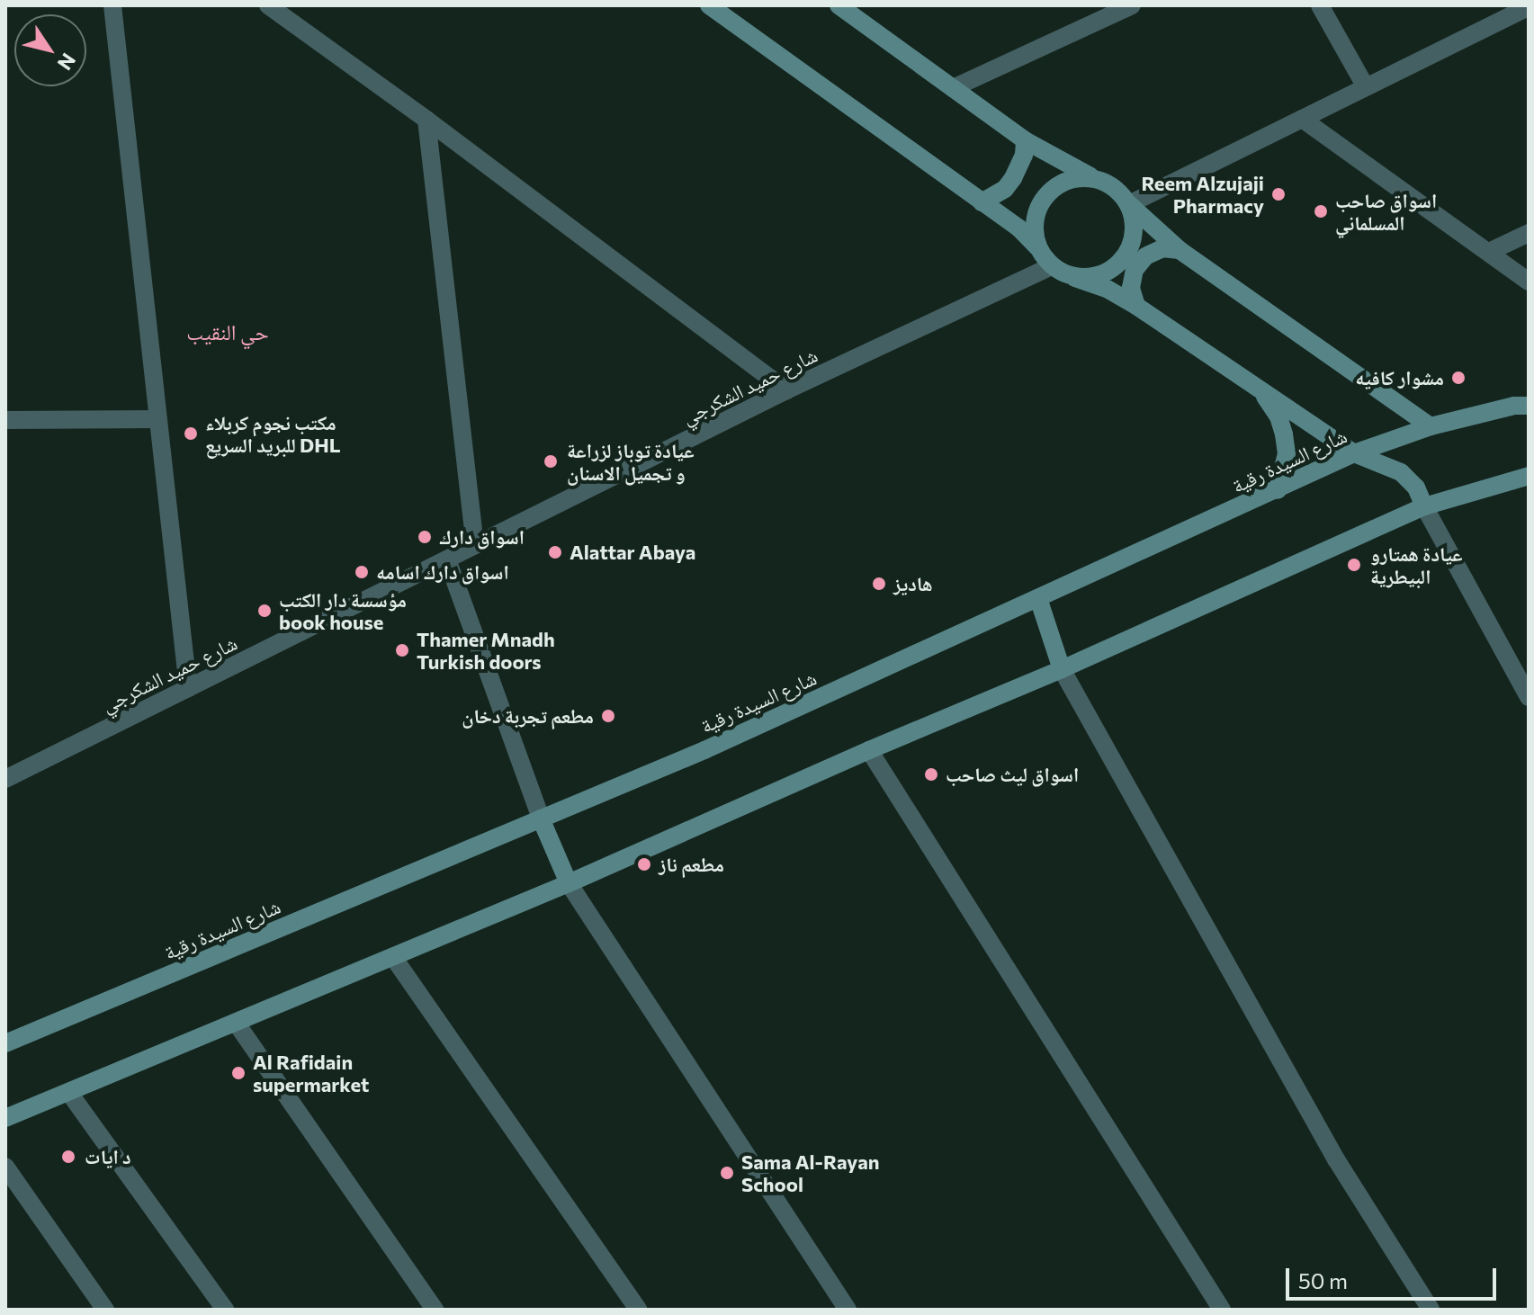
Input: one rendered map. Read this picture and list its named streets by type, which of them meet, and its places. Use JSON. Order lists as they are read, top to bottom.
{
  "streets": {
    "main road": ["شارع السيدة رقية"],
    "street": ["شارع حميد الشكرجي"]
  },
  "districts": ["حي النقيب"],
  "places": [
    "Reem Alzujaji Pharmacy",
    "اسواق صاحب المسلماني",
    "مشوار كافيه",
    "مكتب نجوم كربلاء للبريد السريع DHL",
    "عيادة توباز لزراعة و تجميل الاسنان",
    "اسواق دارك",
    "Alattar Abaya",
    "عيادة همتارو البيطرية",
    "اسواق دارك اسامه",
    "هاديز",
    "مؤسسة دار الكتب book house",
    "Thamer Mnadh Turkish doors",
    "مطعم تجربة دخان",
    "اسواق ليث صاحب",
    "مطعم ناز",
    "Al Rafidain supermarket",
    "د ايات",
    "Sama Al-Rayan School"
  ],
  "scale_bar": "50 m",
  "north": "bottom right"
}
